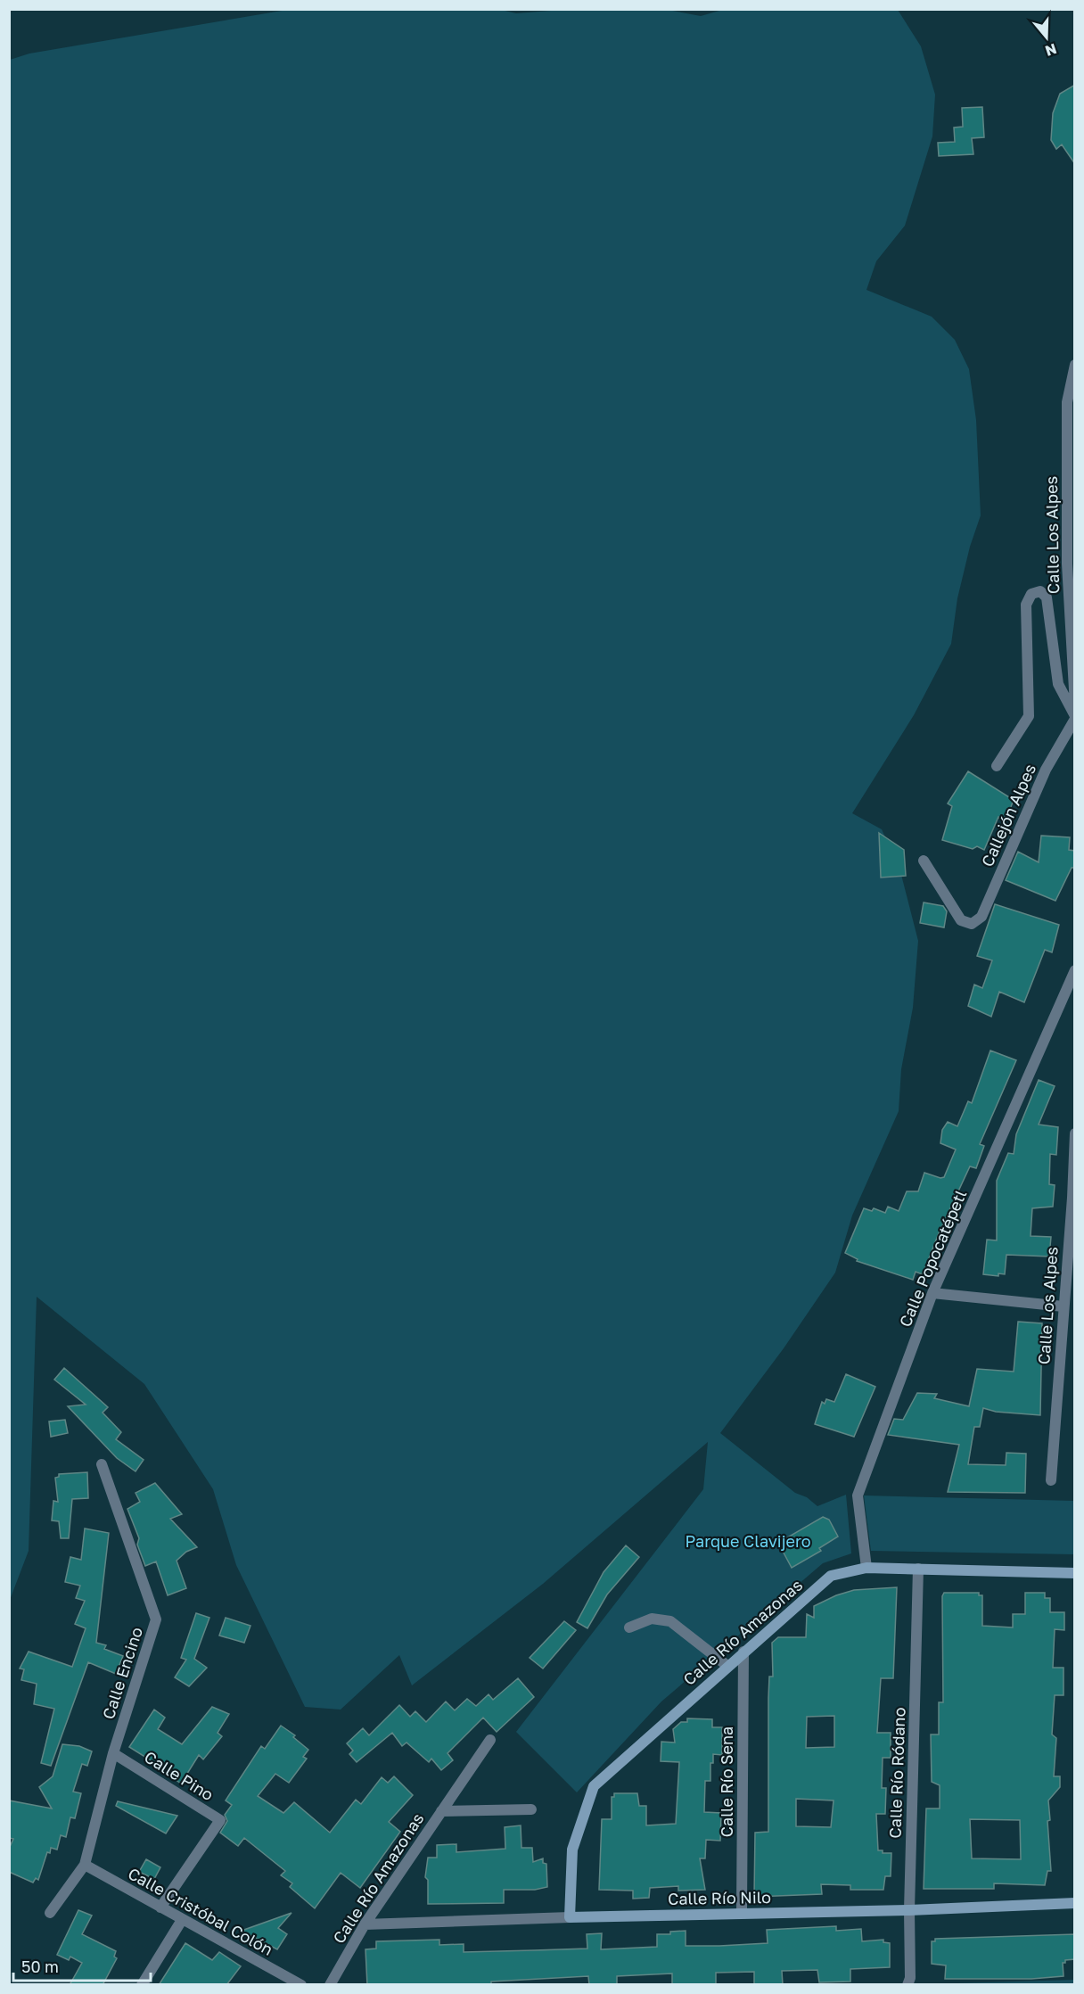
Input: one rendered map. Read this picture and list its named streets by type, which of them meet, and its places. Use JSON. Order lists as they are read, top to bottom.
{
  "streets": {
    "street": [
      "Calle Los Alpes",
      "Callejón Alpes",
      "Calle Popocatépetl",
      "Calle Río Amazonas",
      "Calle Encino",
      "Calle Río Ródano",
      "Calle Pino",
      "Calle Río Sena",
      "Calle Río Nilo",
      "Calle Cristóbal Colón"
    ]
  },
  "crossings": [
    ["Calle Popocatépetl", "Calle Río Amazonas"],
    ["Calle Río Amazonas", "Calle Río Ródano"],
    ["Calle Río Amazonas", "Calle Río Sena"],
    ["Calle Río Amazonas", "Calle Río Nilo"],
    ["Calle Encino", "Calle Pino"],
    ["Calle Encino", "Calle Cristóbal Colón"],
    ["Calle Río Ródano", "Calle Río Nilo"],
    ["Calle Pino", "Calle Cristóbal Colón"],
    ["Calle Río Sena", "Calle Río Nilo"]
  ],
  "parks": ["Parque Clavijero"],
  "scale_bar": "50 m",
  "north": "bottom"
}
